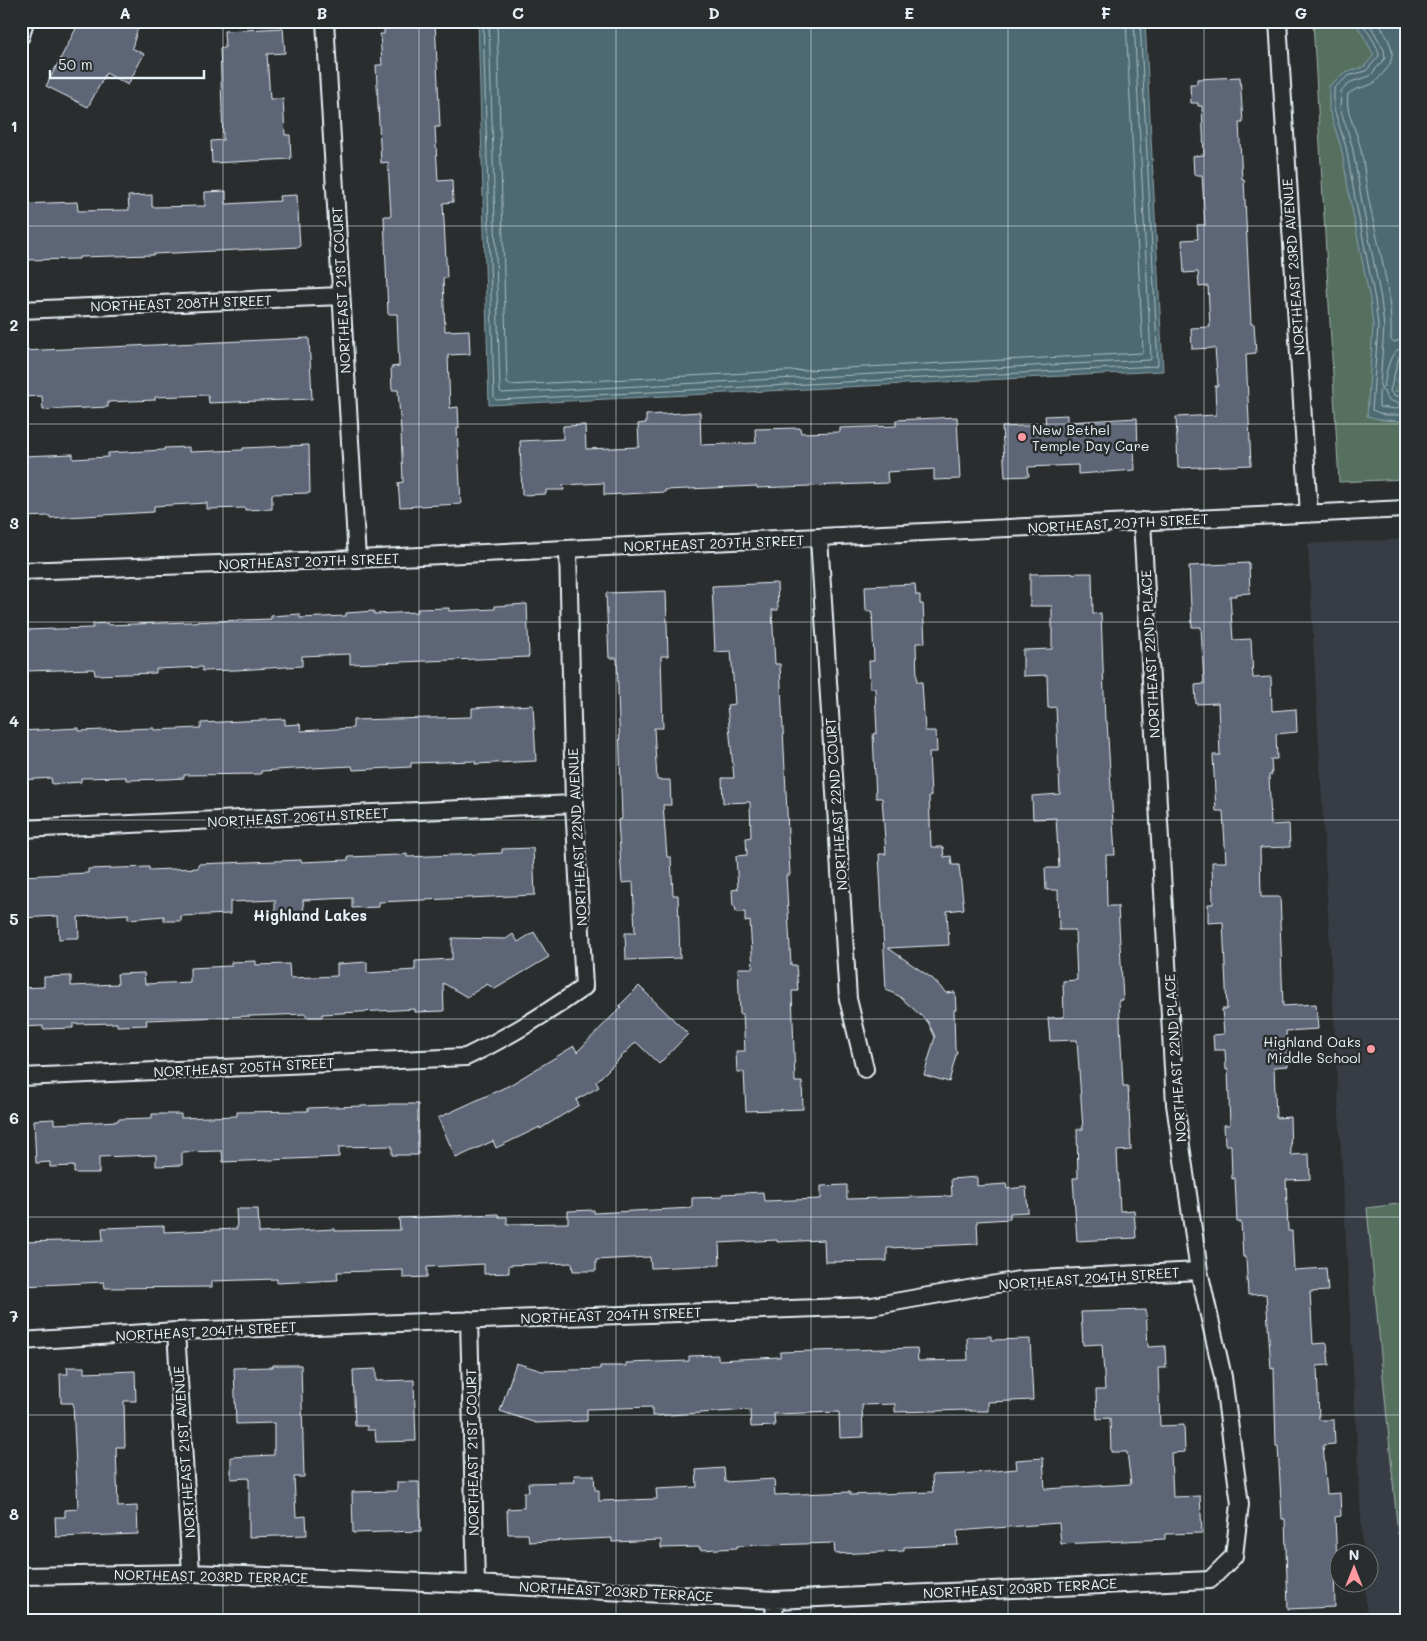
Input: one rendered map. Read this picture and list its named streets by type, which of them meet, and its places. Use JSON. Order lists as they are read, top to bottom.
{
  "streets": {
    "street": [
      "NORTHEAST 23RD AVENUE",
      "NORTHEAST 21ST COURT",
      "NORTHEAST 208TH STREET",
      "NORTHEAST 207TH STREET",
      "NORTHEAST 22ND PLACE",
      "NORTHEAST 22ND COURT",
      "NORTHEAST 206TH STREET",
      "NORTHEAST 22ND AVENUE",
      "NORTHEAST 205TH STREET",
      "NORTHEAST 204TH STREET",
      "NORTHEAST 21ST AVENUE",
      "NORTHEAST 203RD TERRACE"
    ]
  },
  "crossings": [
    ["NORTHEAST 23RD AVENUE", "NORTHEAST 207TH STREET"],
    ["NORTHEAST 21ST COURT", "NORTHEAST 208TH STREET"],
    ["NORTHEAST 21ST COURT", "NORTHEAST 207TH STREET"],
    ["NORTHEAST 21ST COURT", "NORTHEAST 204TH STREET"],
    ["NORTHEAST 21ST COURT", "NORTHEAST 203RD TERRACE"],
    ["NORTHEAST 207TH STREET", "NORTHEAST 22ND PLACE"],
    ["NORTHEAST 207TH STREET", "NORTHEAST 22ND COURT"],
    ["NORTHEAST 207TH STREET", "NORTHEAST 22ND AVENUE"],
    ["NORTHEAST 22ND PLACE", "NORTHEAST 204TH STREET"],
    ["NORTHEAST 22ND PLACE", "NORTHEAST 203RD TERRACE"],
    ["NORTHEAST 206TH STREET", "NORTHEAST 22ND AVENUE"],
    ["NORTHEAST 22ND AVENUE", "NORTHEAST 205TH STREET"],
    ["NORTHEAST 204TH STREET", "NORTHEAST 21ST AVENUE"],
    ["NORTHEAST 21ST AVENUE", "NORTHEAST 203RD TERRACE"]
  ],
  "districts": ["Highland Lakes"],
  "places": ["New Bethel Temple Day Care", "Highland Oaks Middle School"],
  "scale_bar": "50 m",
  "north": "top",
  "grid": {
    "columns": [
      "A",
      "B",
      "C",
      "D",
      "E",
      "F",
      "G"
    ],
    "rows": [
      "1",
      "2",
      "3",
      "4",
      "5",
      "6",
      "7",
      "8"
    ]
  }
}
